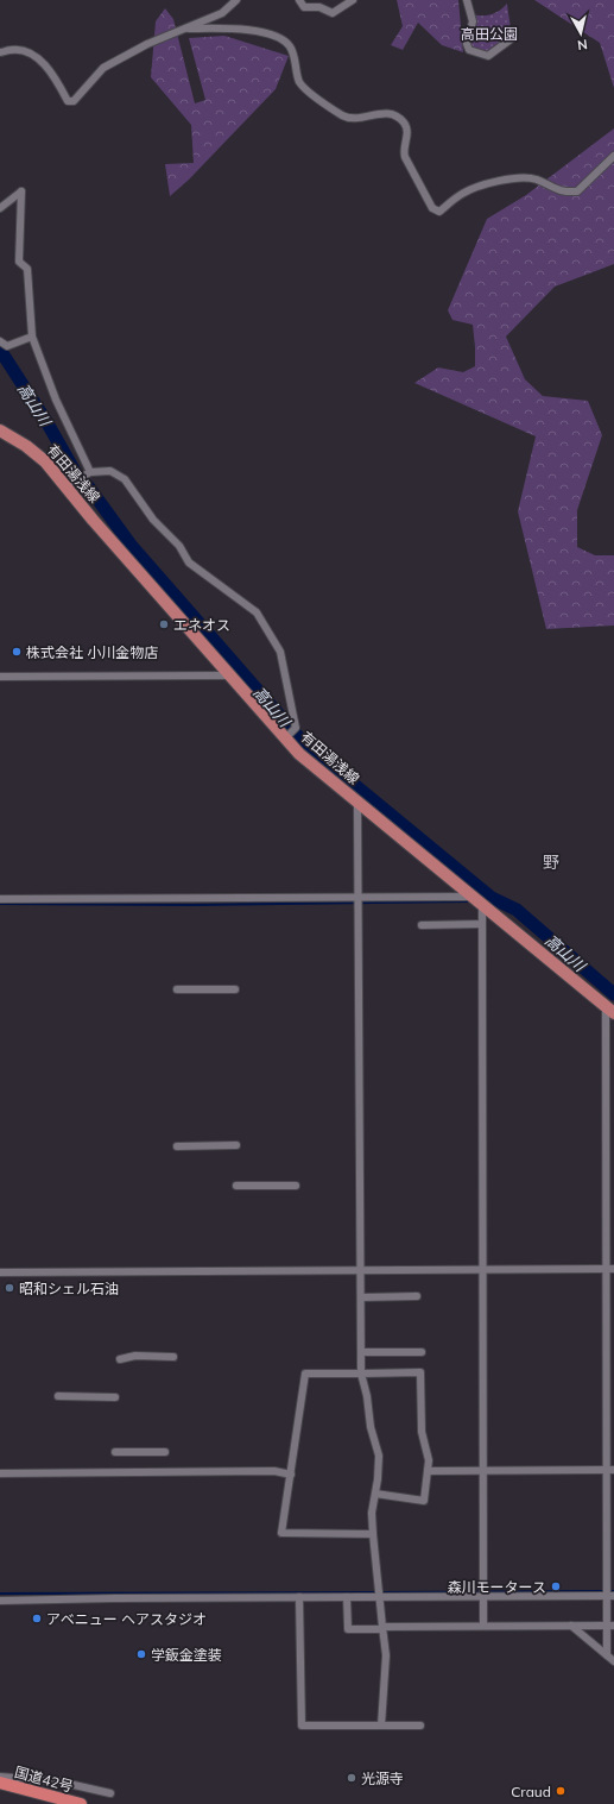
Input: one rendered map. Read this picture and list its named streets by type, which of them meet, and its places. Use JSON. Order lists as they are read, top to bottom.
{
  "streets": {
    "highway": ["国道42号"],
    "main road": ["有田湯浅線"]
  },
  "districts": ["野"],
  "water": ["高山川"],
  "parks": ["高田公園"],
  "places": [
    "エネオス",
    "株式会社 小川金物店",
    "昭和シェル石油",
    "森川モータース",
    "アベニュー ヘアスタジオ",
    "学鈑金塗装",
    "光源寺",
    "Craud"
  ],
  "north": "bottom"
}
